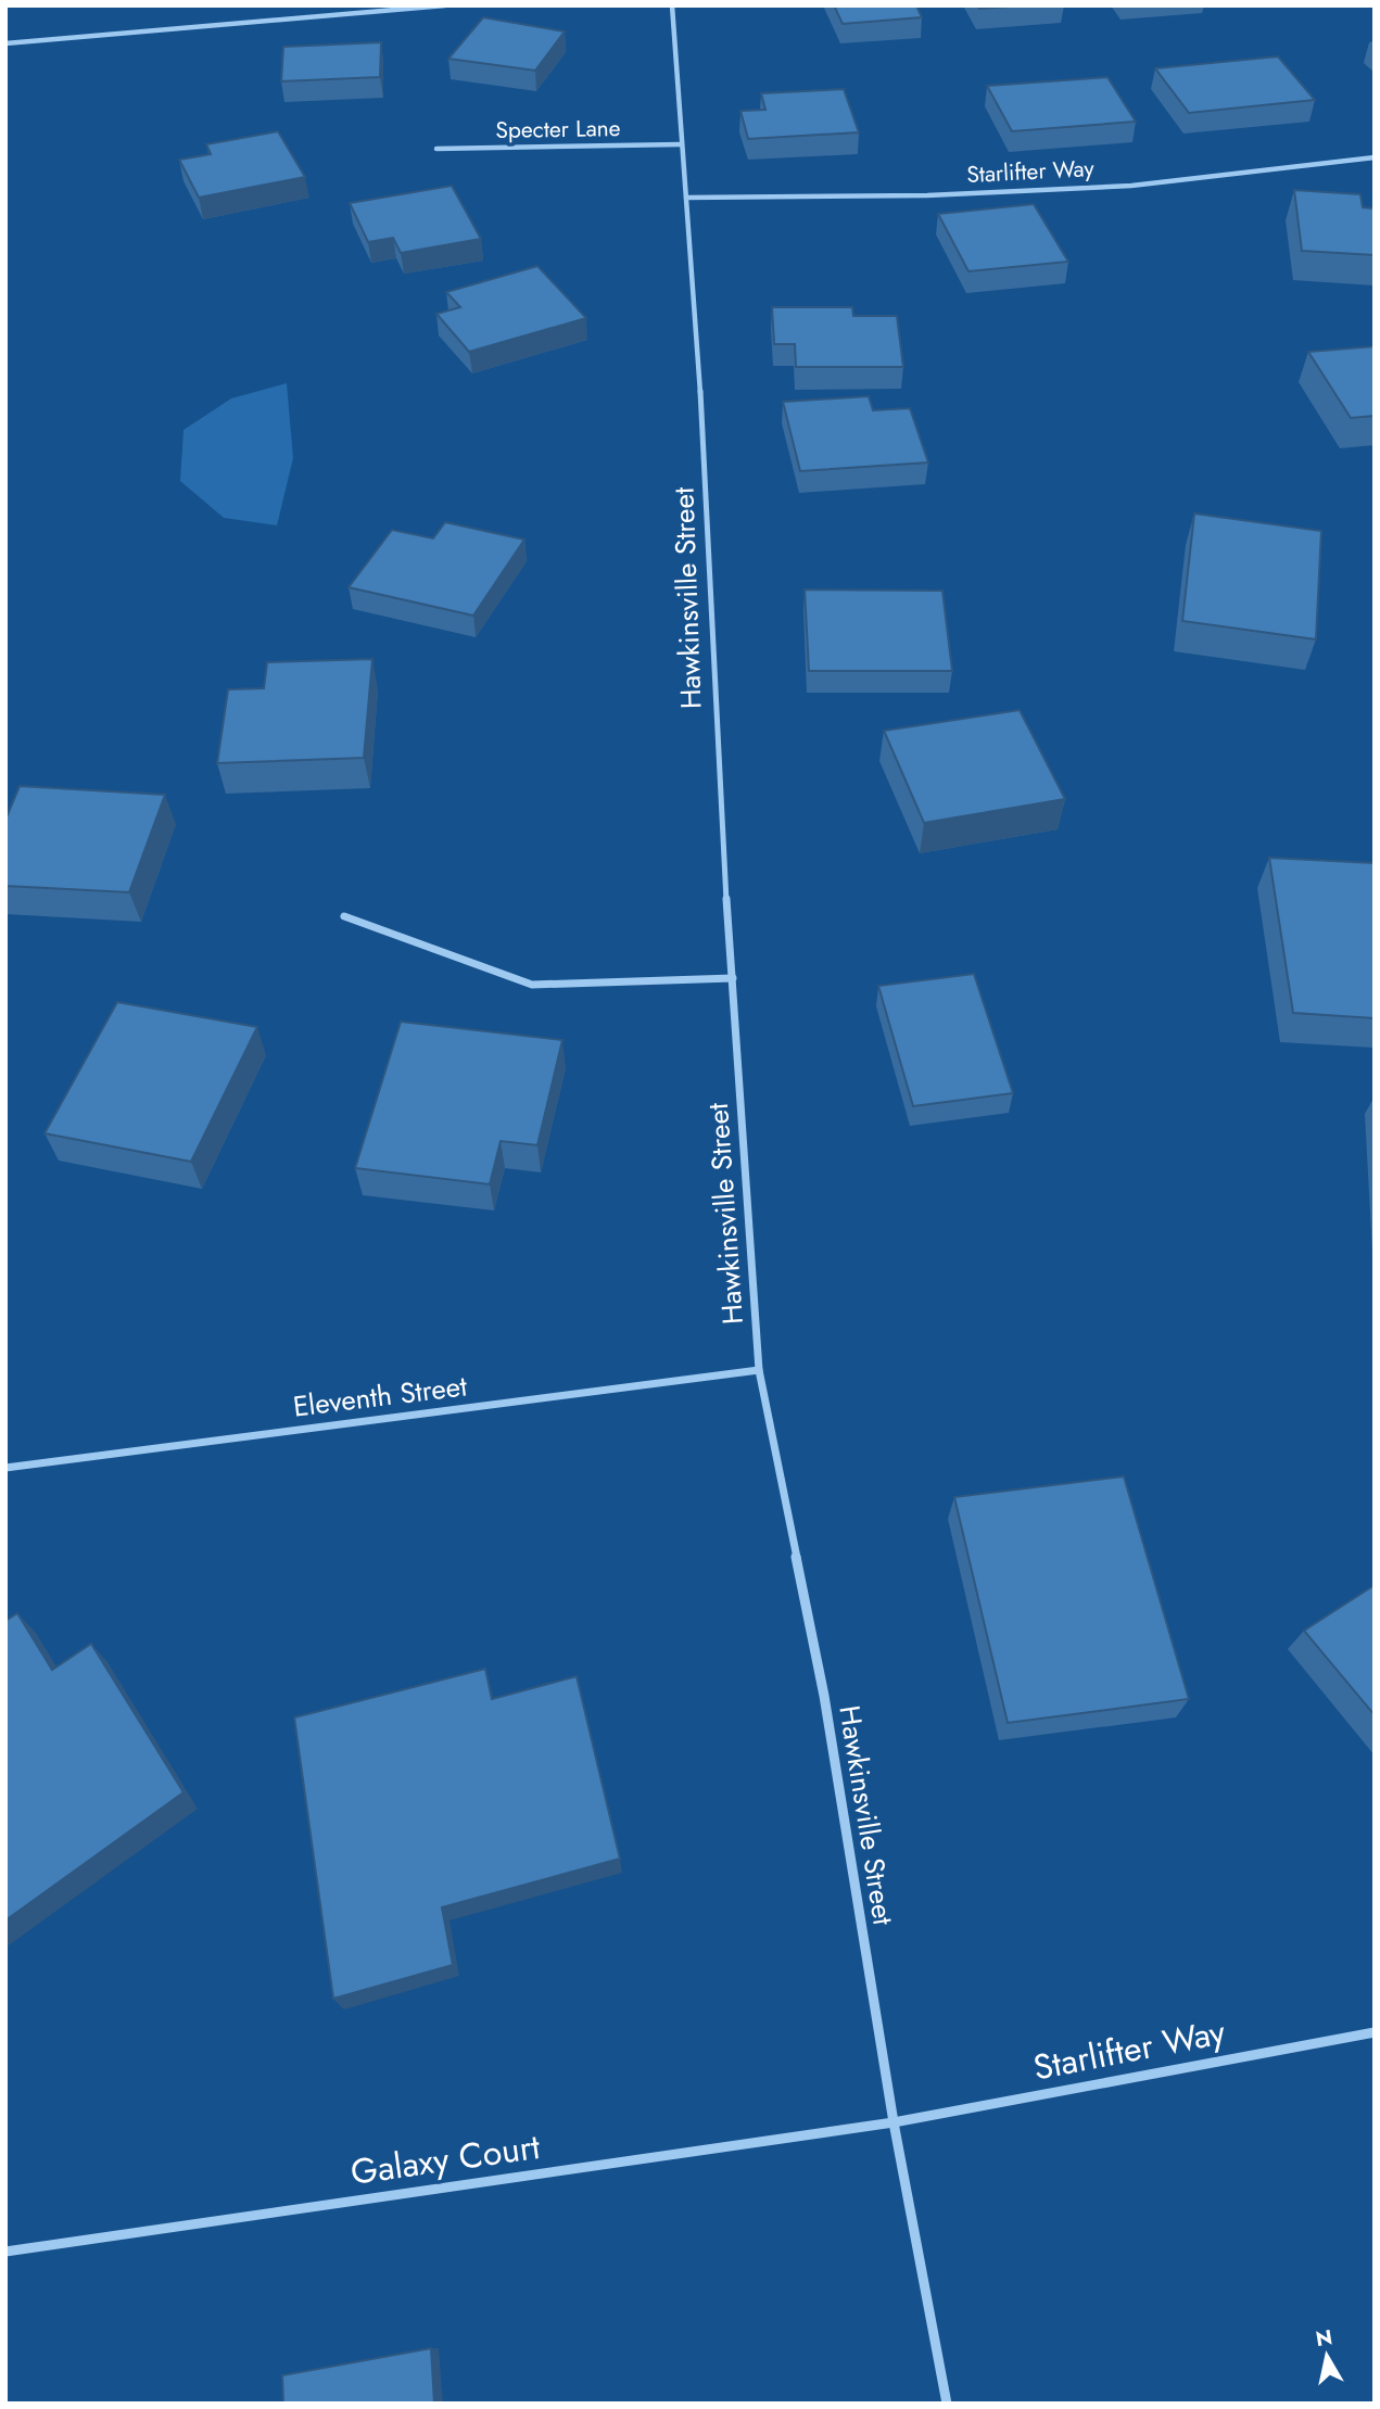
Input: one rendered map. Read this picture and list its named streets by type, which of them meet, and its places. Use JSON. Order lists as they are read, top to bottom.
{
  "streets": {
    "street": [
      "Specter Lane",
      "Starlifter Way",
      "Hawkinsville Street",
      "Eleventh Street",
      "Galaxy Court"
    ]
  },
  "crossings": [
    ["Specter Lane", "Hawkinsville Street"],
    ["Starlifter Way", "Hawkinsville Street"],
    ["Starlifter Way", "Galaxy Court"],
    ["Hawkinsville Street", "Eleventh Street"],
    ["Hawkinsville Street", "Galaxy Court"]
  ],
  "north": "top"
}
